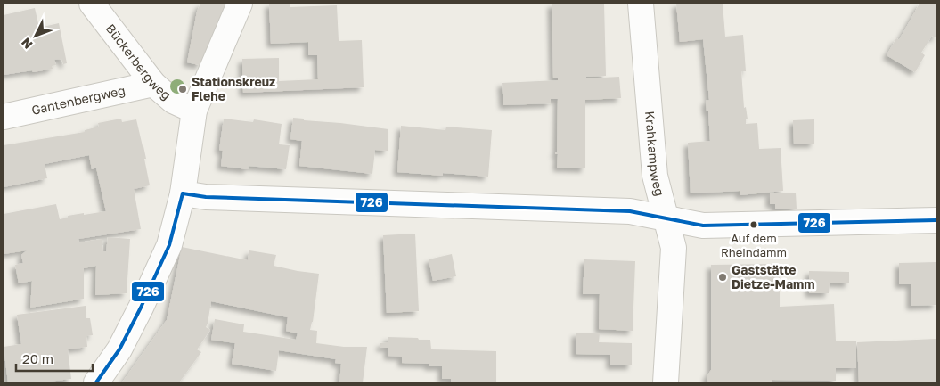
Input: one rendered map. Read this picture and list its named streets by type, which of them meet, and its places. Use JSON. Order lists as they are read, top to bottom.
{
  "streets": {
    "street": ["Bückerbergweg", "Gantenbergweg", "Krahkampweg"]
  },
  "crossings": [
    ["Bückerbergweg", "Gantenbergweg"]
  ],
  "places": ["Stationskreuz Flehe", "Auf dem Rheindamm", "Gaststätte Dietze-Mamm"],
  "lines": ["transit line 726"],
  "scale_bar": "20 m",
  "north": "bottom left"
}
